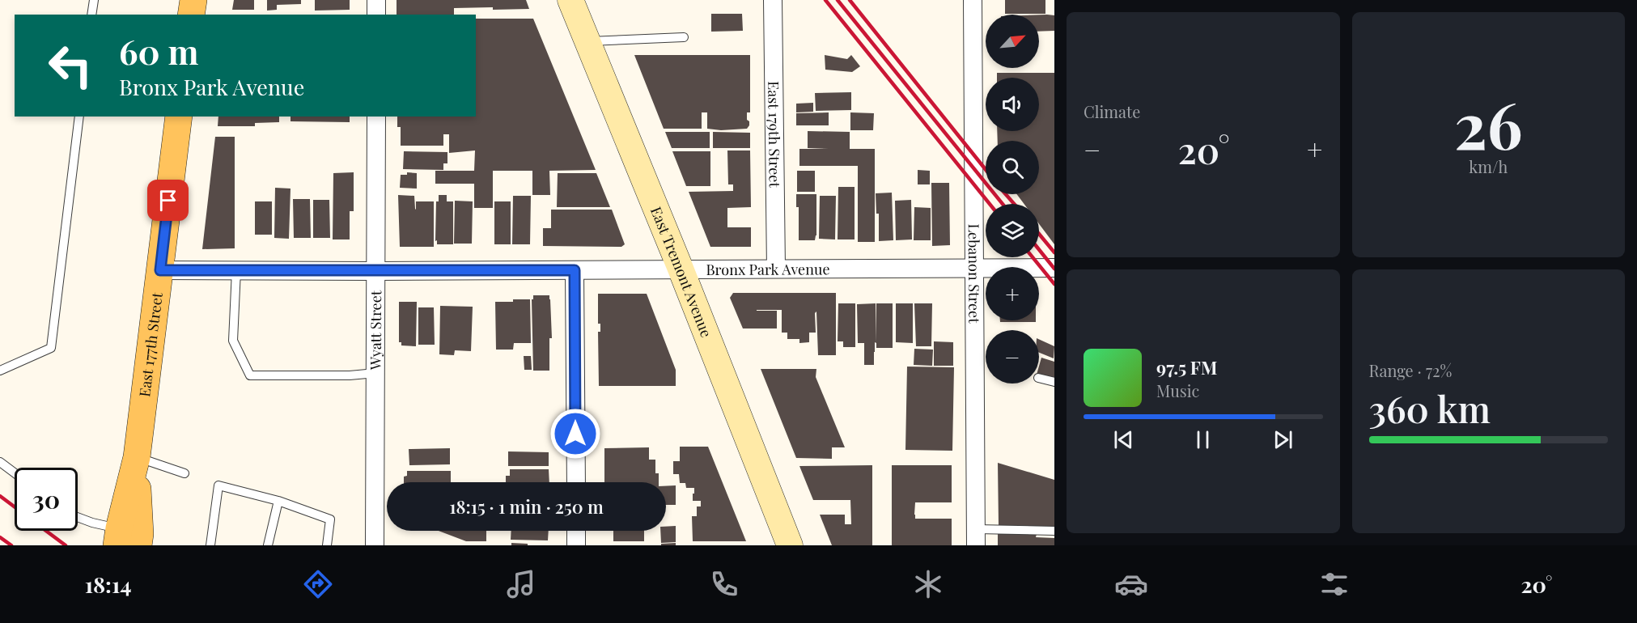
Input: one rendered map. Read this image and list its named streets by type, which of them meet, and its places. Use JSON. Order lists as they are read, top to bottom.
{
  "streets": {
    "main road": ["East Tremont Avenue", "East 177th Street"],
    "street": [
      "East 179th Street",
      "Bronx Park Avenue",
      "Lebanon Street",
      "Wyatt Street"
    ]
  },
  "crossings": [
    ["East 179th Street", "Bronx Park Avenue"],
    ["Bronx Park Avenue", "East Tremont Avenue"],
    ["Bronx Park Avenue", "Lebanon Street"],
    ["Bronx Park Avenue", "Wyatt Street"],
    ["Bronx Park Avenue", "East 177th Street"]
  ],
  "north": "top right",
  "page": {
    "tile": [
      "Climate",
      ["26", "km/h"],
      ["Range · 72%", "360 km"]
    ],
    "map_buttons": ["+", "−"],
    "turn": ["60 m", "Bronx Park Avenue"],
    "heat": ["−", "20°", "+"],
    "song": ["97.5 FM", "Music"],
    "limit": "30",
    "trip": "18:15 · 1 min · 250 m",
    "tabs": ["18:14", "20°"]
  }
}
